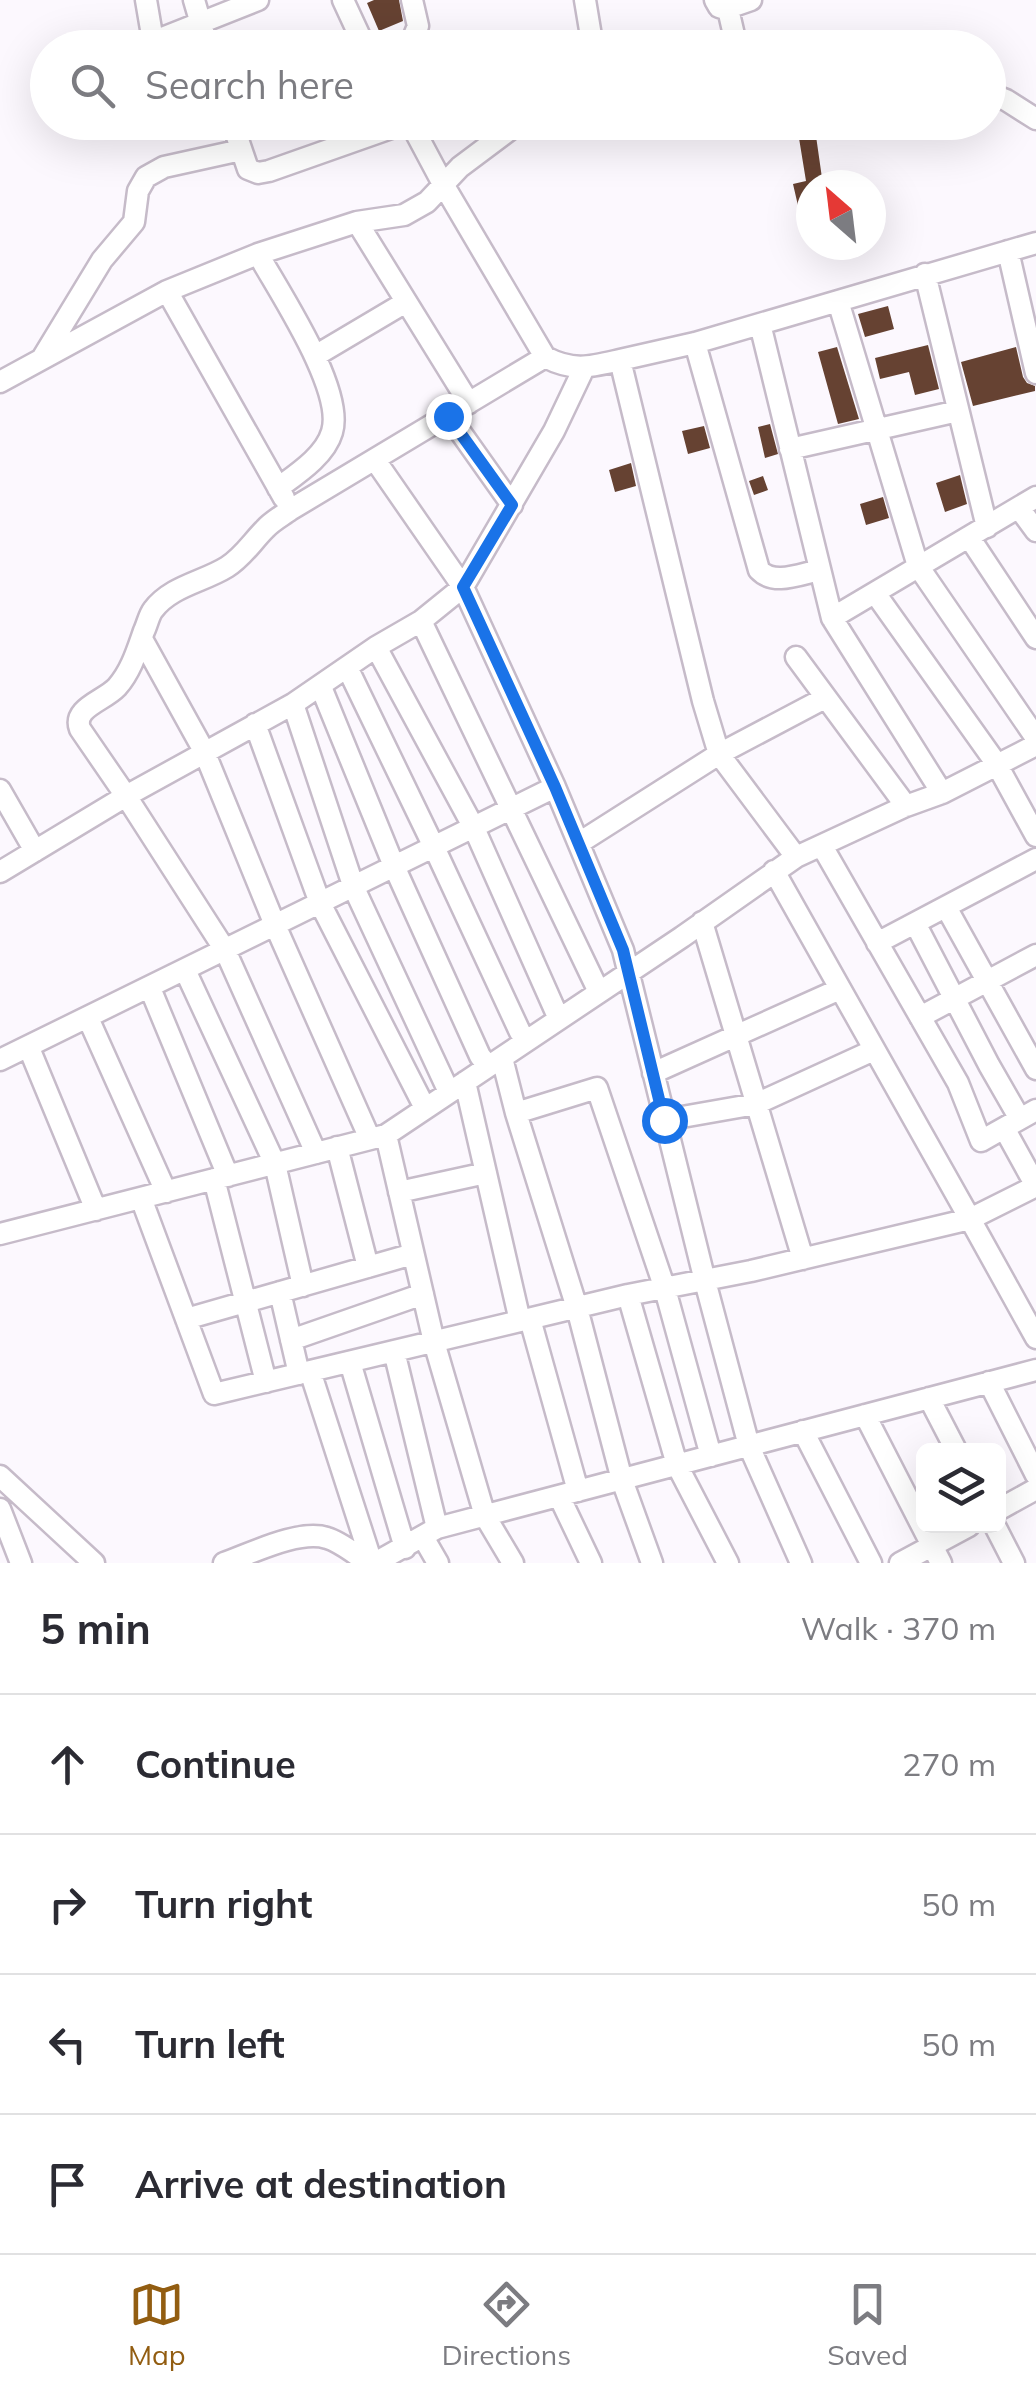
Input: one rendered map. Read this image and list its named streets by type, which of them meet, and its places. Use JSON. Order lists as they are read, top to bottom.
{
  "north": "top left",
  "page": {
    "search": "Search here",
    "heading": ["5 min", "Walk · 370 m"],
    "list": [
      ["Continue", "270 m"],
      ["Turn right", "50 m"],
      ["Turn left", "50 m"],
      "Arrive at destination"
    ],
    "nav": ["Map", "Directions", "Saved"]
  }
}
